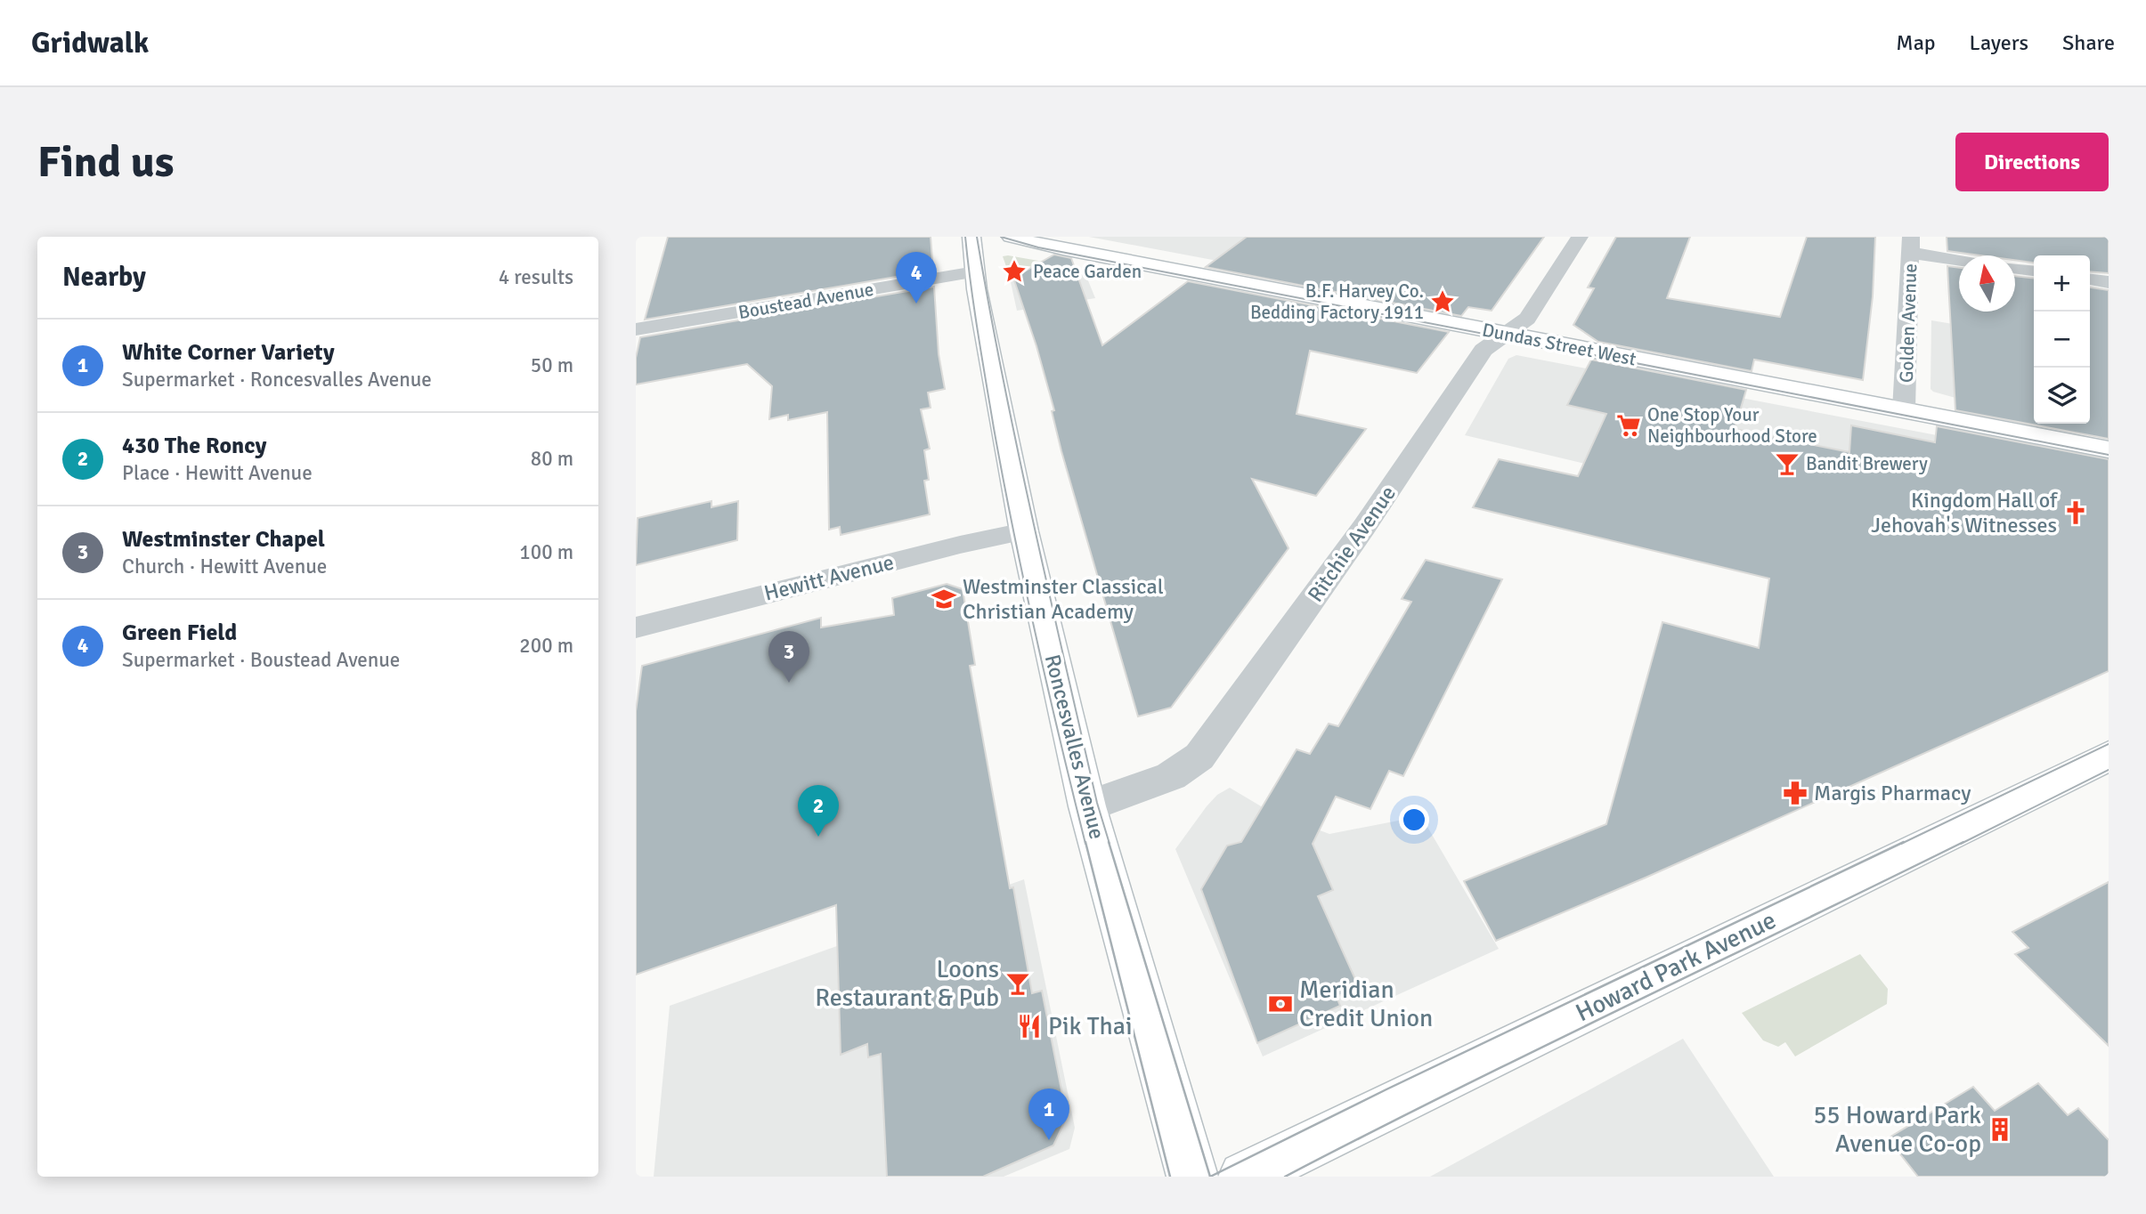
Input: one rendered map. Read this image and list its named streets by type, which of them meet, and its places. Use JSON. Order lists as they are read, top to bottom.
{
  "streets": {
    "street": [
      "Boustead Avenue",
      "Golden Avenue",
      "Dundas Street West",
      "Ritchie Avenue",
      "Hewitt Avenue",
      "Roncesvalles Avenue",
      "Howard Park Avenue"
    ]
  },
  "crossings": [
    ["Boustead Avenue", "Roncesvalles Avenue"],
    ["Golden Avenue", "Dundas Street West"],
    ["Dundas Street West", "Ritchie Avenue"],
    ["Ritchie Avenue", "Roncesvalles Avenue"],
    ["Hewitt Avenue", "Roncesvalles Avenue"]
  ],
  "places": {
    "place": ["Peace Garden", "B.F. Harvey Co. Bedding Factory 1911"],
    "supermarket": ["One Stop Your Neighbourhood Store"],
    "bar": ["Bandit Brewery", "Loons Restaurant & Pub"],
    "church": ["Kingdom Hall of Jehovah's Witnesses"],
    "school or university": ["Westminster Classical Christian Academy"],
    "pharmacy": ["Margis Pharmacy"],
    "bank": ["Meridian Credit Union"],
    "restaurant": ["Pik Thai"],
    "building": ["55 Howard Park Avenue Co-op"]
  },
  "north": "top",
  "page": {
    "header": "Gridwalk",
    "nav": ["Map", "Layers", "Share"],
    "buttons": "Directions",
    "title": "Find us",
    "heading": ["Nearby", "4 results"],
    "pins": [
      "4",
      "3",
      "2",
      "1"
    ],
    "map_buttons": ["+", "−"],
    "list": [
      {
        "mark": "1",
        "name": "White Corner Variety",
        "note": "Supermarket · Roncesvalles Avenue",
        "value": "50 m"
      },
      {
        "mark": "2",
        "name": "430 The Roncy",
        "note": "Place · Hewitt Avenue",
        "value": "80 m"
      },
      {
        "mark": "3",
        "name": "Westminster Chapel",
        "note": "Church · Hewitt Avenue",
        "value": "100 m"
      },
      {
        "mark": "4",
        "name": "Green Field",
        "note": "Supermarket · Boustead Avenue",
        "value": "200 m"
      }
    ]
  }
}
